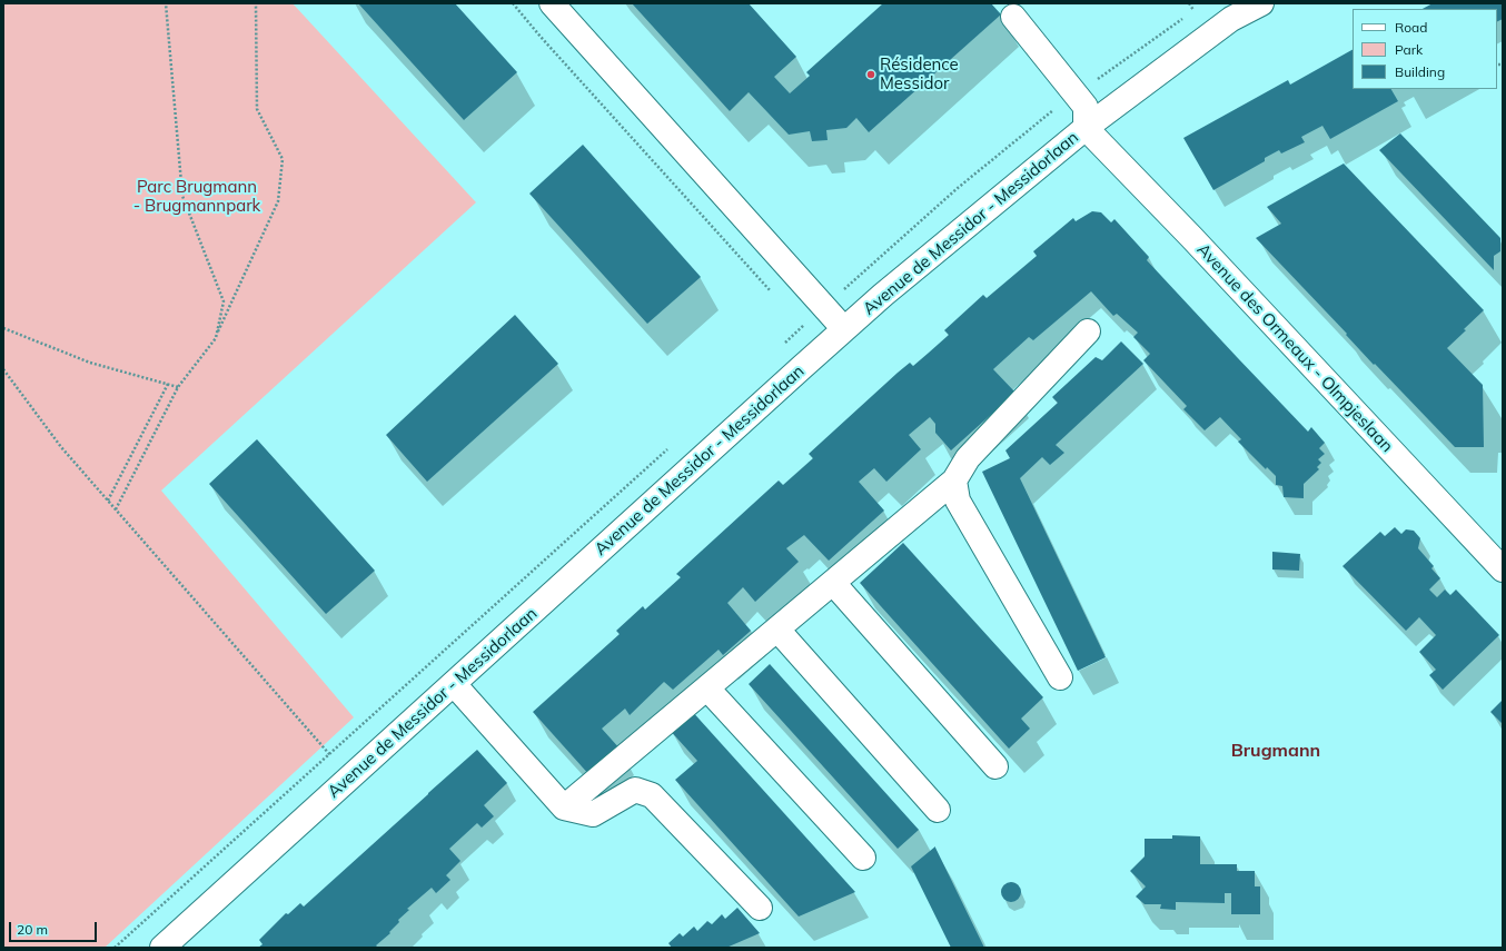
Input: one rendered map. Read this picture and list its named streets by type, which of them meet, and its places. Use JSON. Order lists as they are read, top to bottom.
{
  "streets": {
    "street": ["Avenue de Messidor - Messidorlaan", "Avenue des Ormeaux - Olmpjeslaan"]
  },
  "crossings": [
    ["Avenue de Messidor - Messidorlaan", "Avenue des Ormeaux - Olmpjeslaan"]
  ],
  "districts": ["Brugmann"],
  "parks": ["Parc Brugmann - Brugmannpark"],
  "places": ["Résidence Messidor"],
  "legend": ["Road", "Park", "Building"],
  "scale_bar": "20 m"
}
